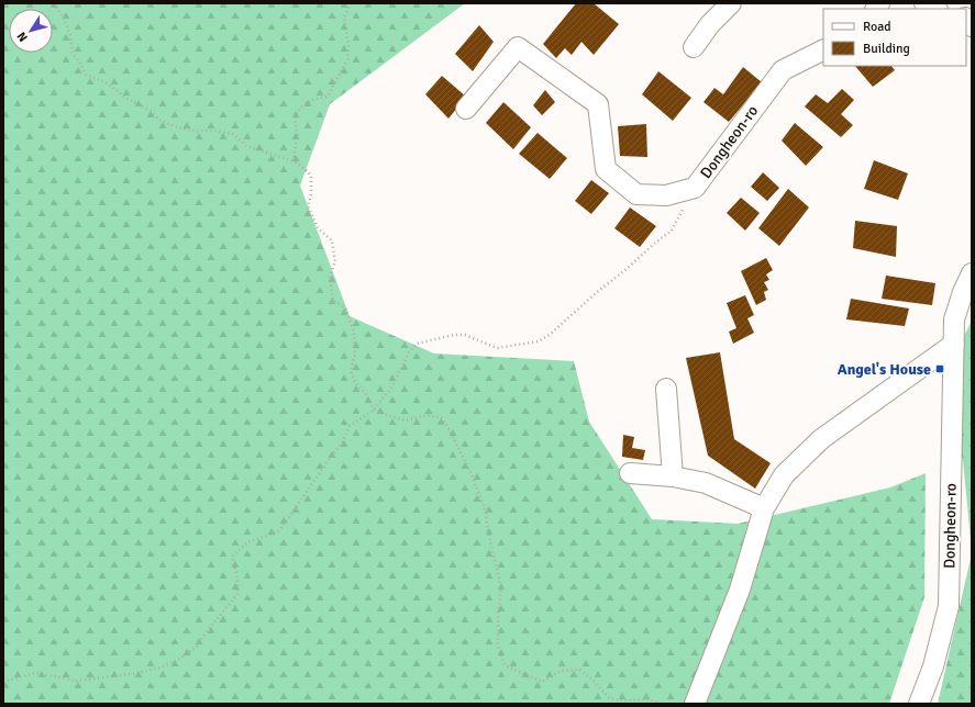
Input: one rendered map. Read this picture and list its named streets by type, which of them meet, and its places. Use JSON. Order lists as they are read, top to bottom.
{
  "streets": {
    "street": ["Dongheon-ro"]
  },
  "places": {
    "transit": ["Angel's House"]
  },
  "legend": ["Road", "Building"],
  "north": "bottom left"
}
